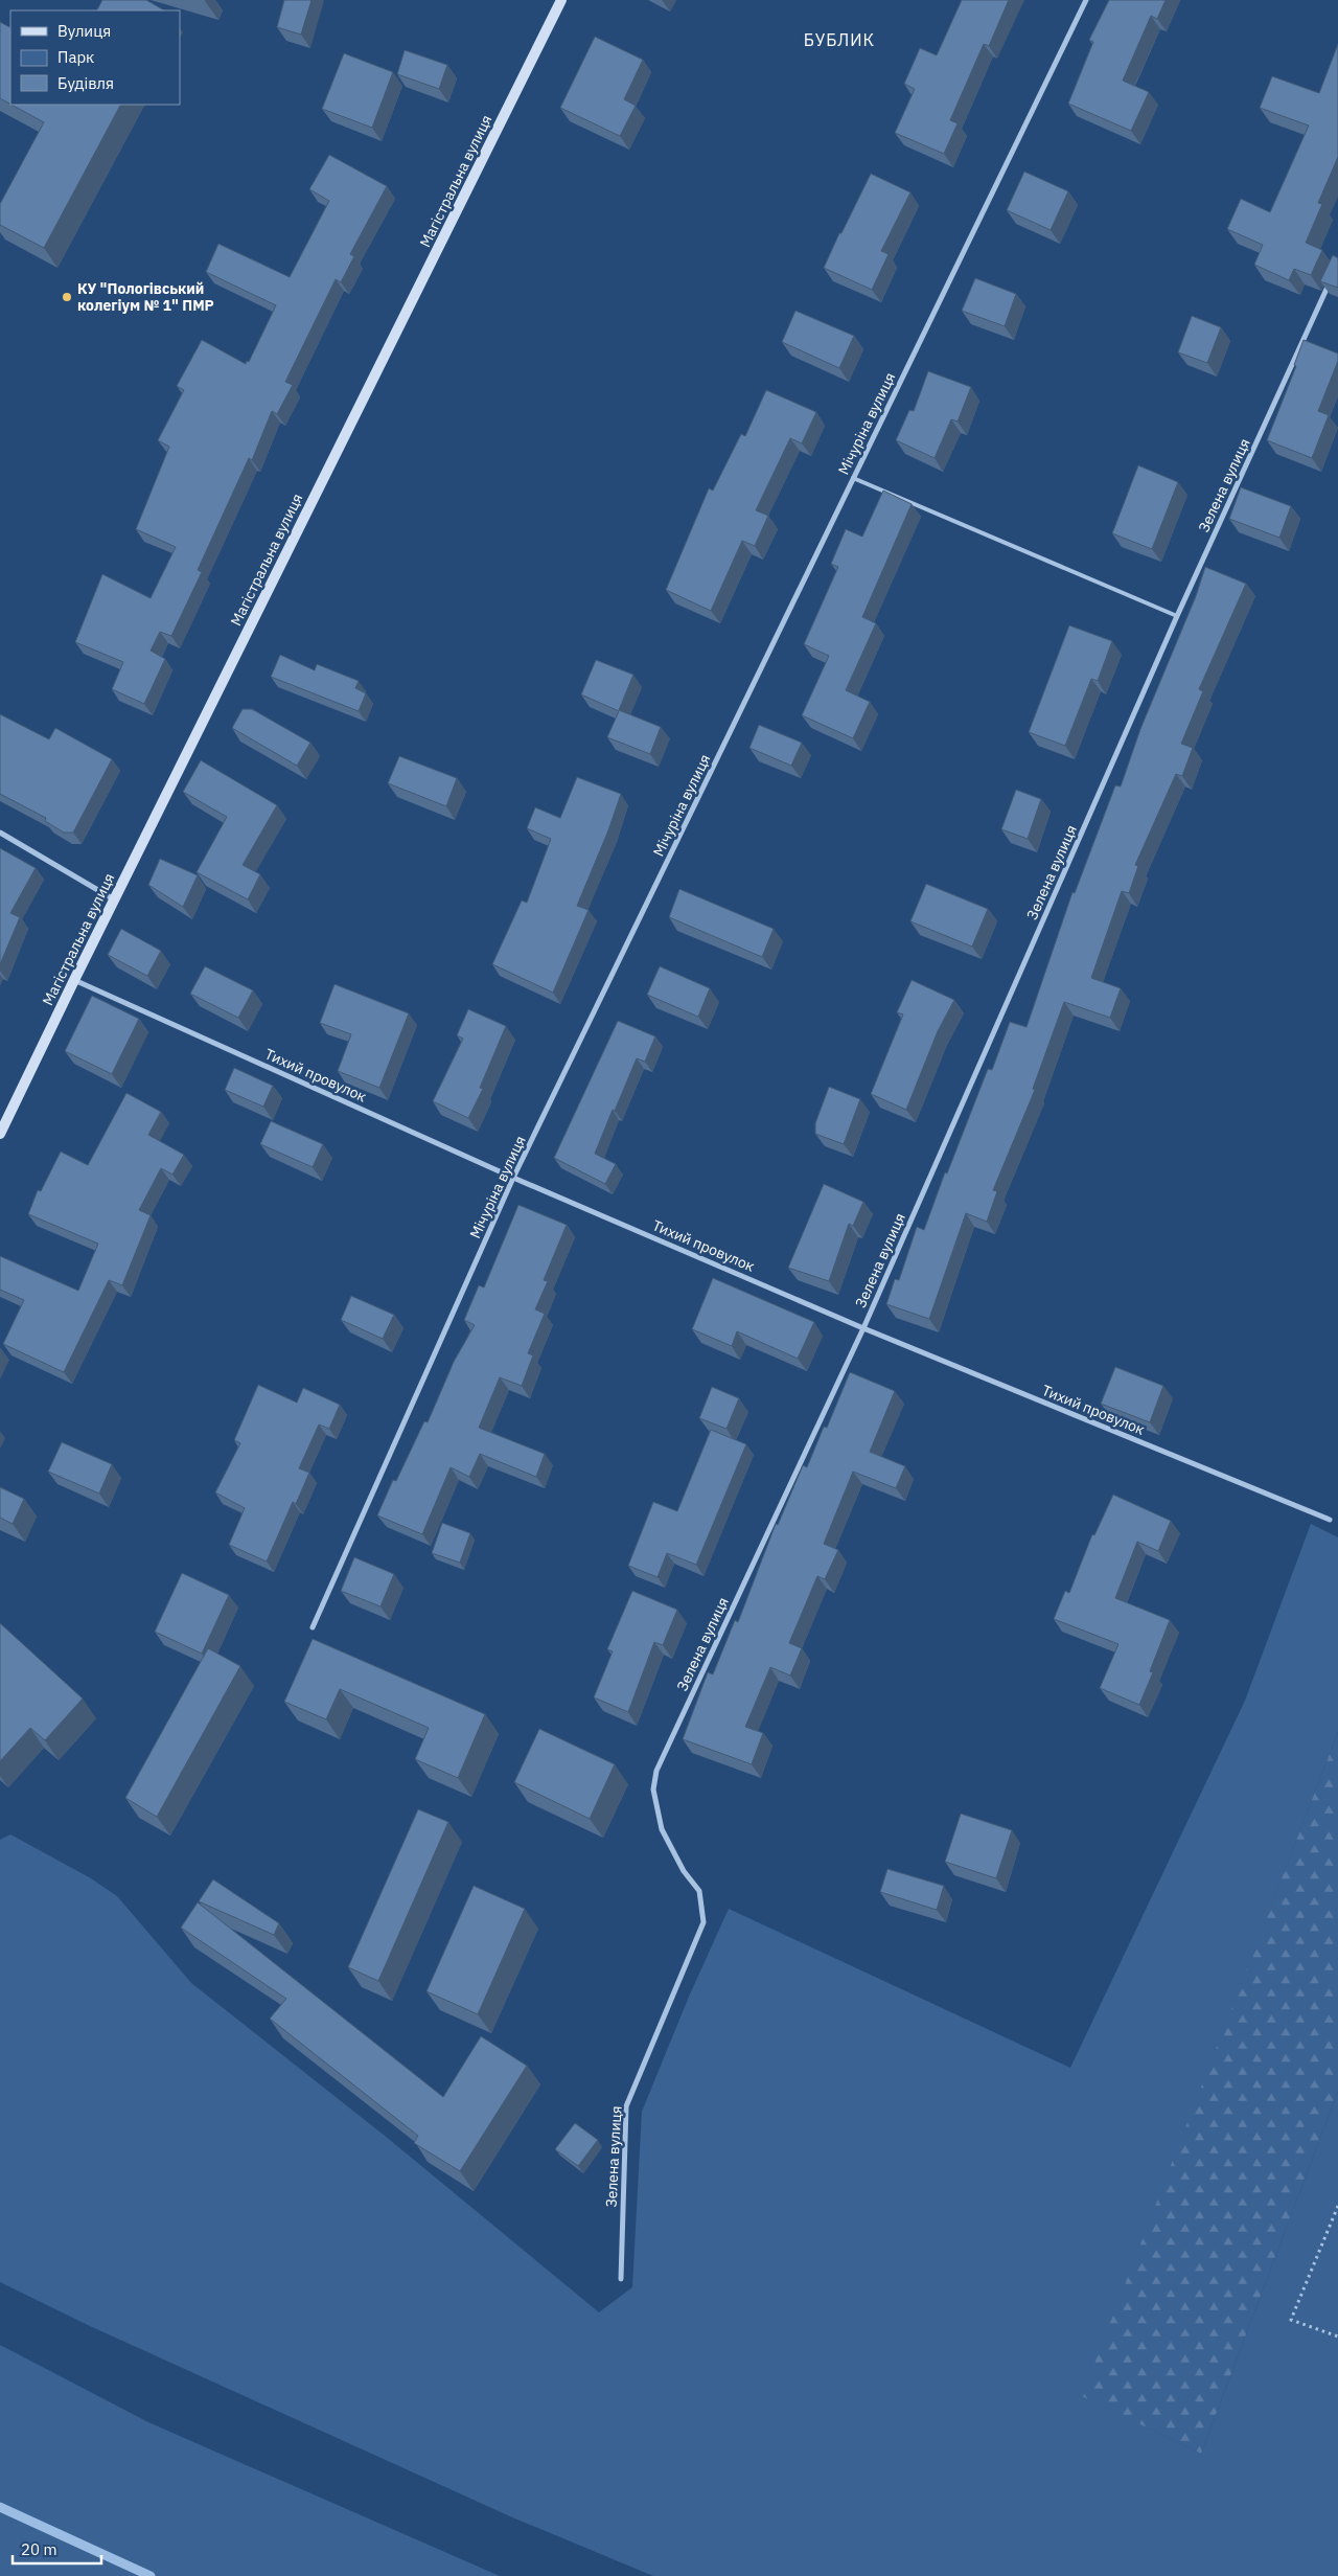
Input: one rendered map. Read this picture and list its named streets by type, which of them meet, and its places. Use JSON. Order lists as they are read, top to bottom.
{
  "streets": {
    "main road": ["Магістральна вулиця"],
    "street": ["Мічуріна вулиця", "Зелена вулиця", "Тихий провулок"]
  },
  "crossings": [
    ["Магістральна вулиця", "Тихий провулок"],
    ["Мічуріна вулиця", "Тихий провулок"],
    ["Зелена вулиця", "Тихий провулок"]
  ],
  "districts": ["БУБЛИК"],
  "places": ["КУ \"Пологівський колегіум № 1\" ПМР"],
  "legend": ["Вулиця", "Парк", "Будівля"],
  "scale_bar": "20 m"
}
